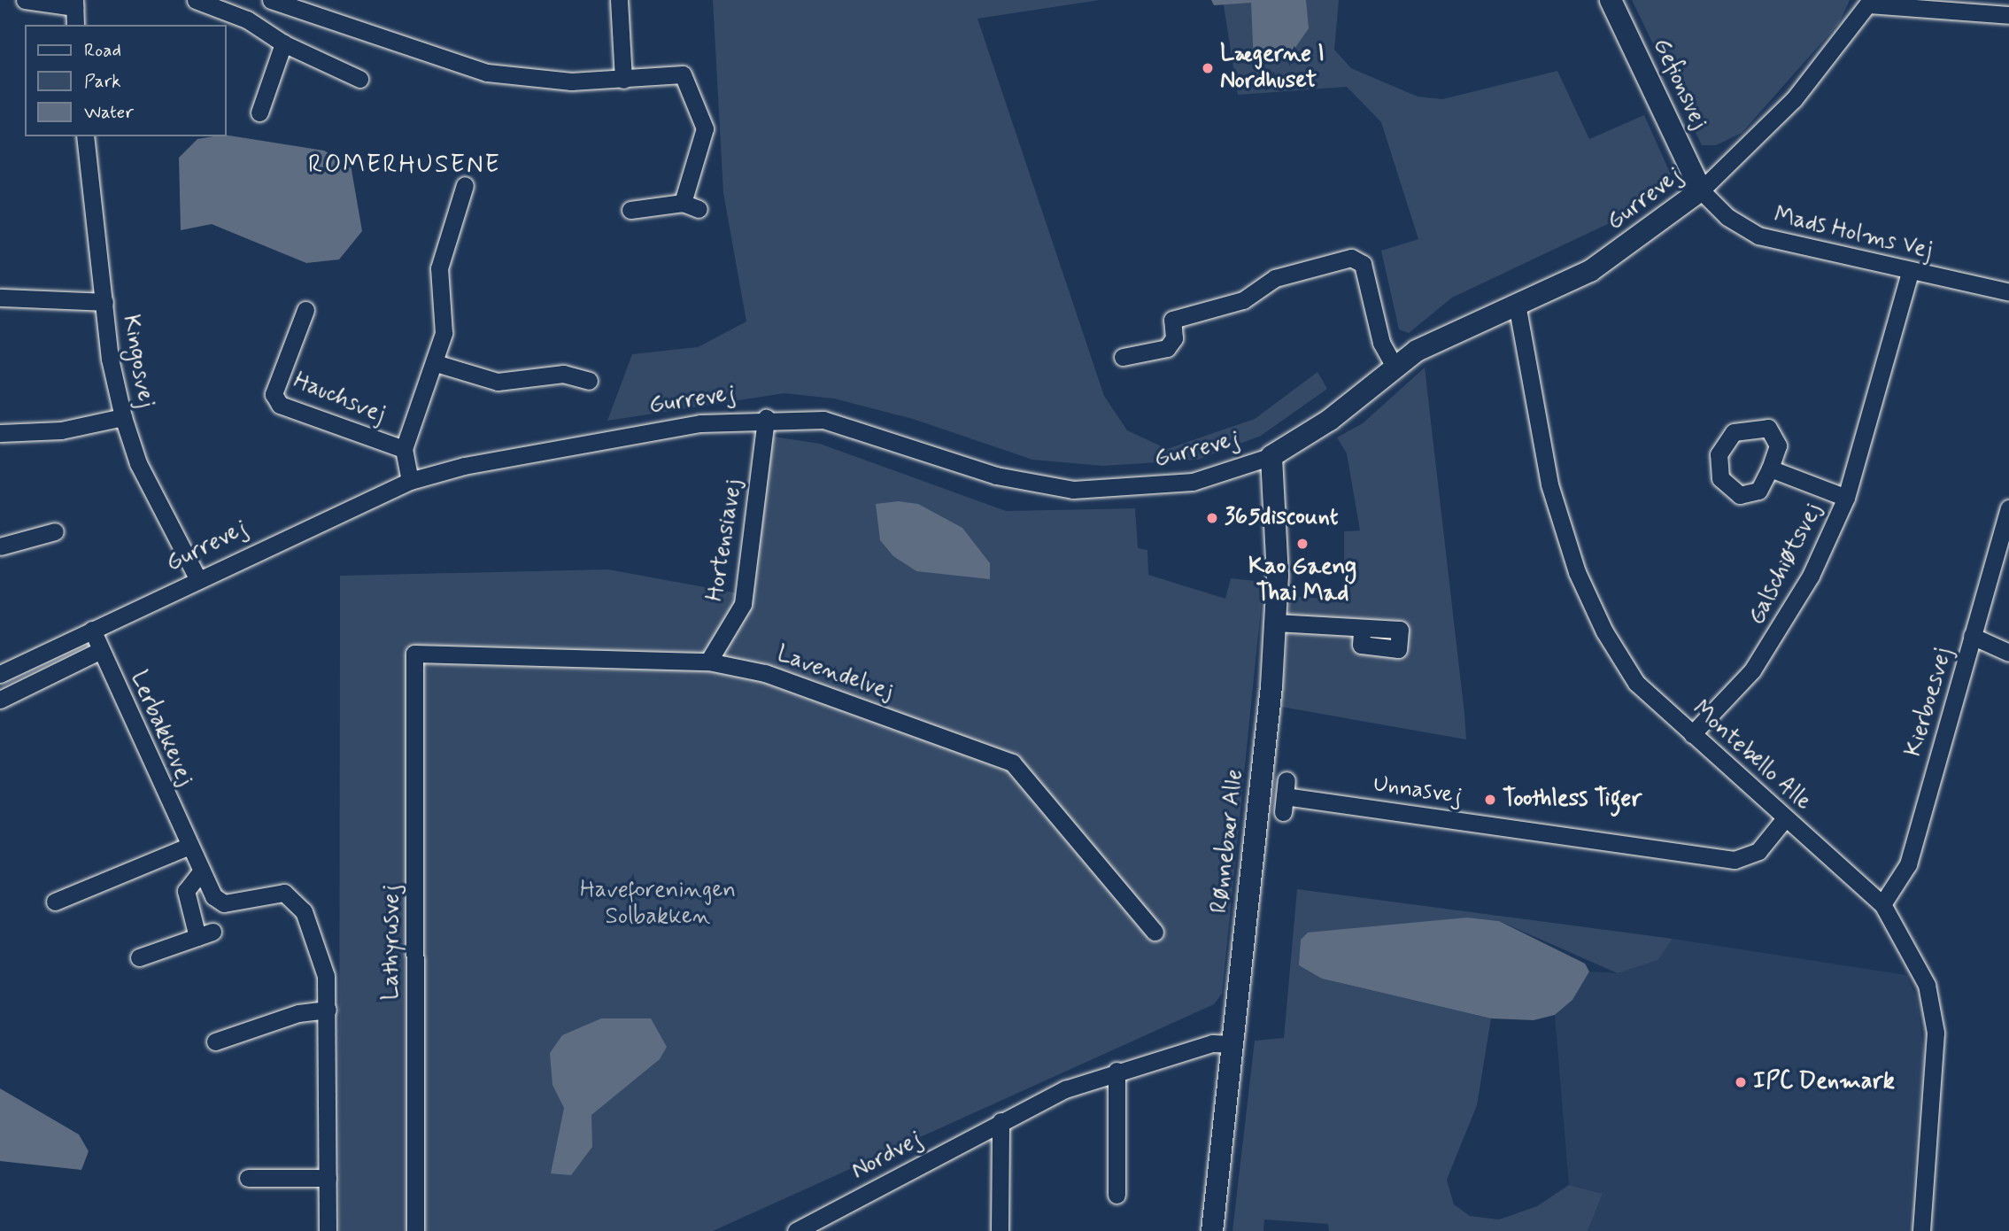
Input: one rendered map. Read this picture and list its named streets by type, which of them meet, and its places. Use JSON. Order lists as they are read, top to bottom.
{
  "streets": {
    "main road": ["Gefionsvej", "Gurrevej", "Rønnebær Alle"],
    "street": [
      "Mads Holms Vej",
      "Kingosvej",
      "Hauchsvej",
      "Hortensiavej",
      "Galschiøtsvej",
      "Lavendelvej",
      "Kierboesvej",
      "Lerbakkevej",
      "Montebello Alle",
      "Unnasvej",
      "Lathyrusvej",
      "Nordvej"
    ]
  },
  "crossings": [
    ["Gefionsvej", "Gurrevej"],
    ["Gefionsvej", "Mads Holms Vej"],
    ["Gurrevej", "Mads Holms Vej"],
    ["Gurrevej", "Kingosvej"],
    ["Gurrevej", "Hortensiavej"],
    ["Gurrevej", "Lerbakkevej"],
    ["Gurrevej", "Montebello Alle"],
    ["Gurrevej", "Rønnebær Alle"],
    ["Mads Holms Vej", "Galschiøtsvej"],
    ["Hortensiavej", "Lavendelvej"],
    ["Galschiøtsvej", "Montebello Alle"],
    ["Lavendelvej", "Lathyrusvej"],
    ["Kierboesvej", "Montebello Alle"],
    ["Montebello Alle", "Unnasvej"],
    ["Rønnebær Alle", "Nordvej"]
  ],
  "districts": ["ROMERHUSENE"],
  "parks": ["Haveforeningen Solbakken"],
  "places": [
    "Lægerne I Nordhuset",
    "365discount",
    "Kao Gaeng Thai Mad",
    "Toothless Tiger",
    "IPC Denmark"
  ],
  "legend": ["Road", "Park", "Water"]
}
